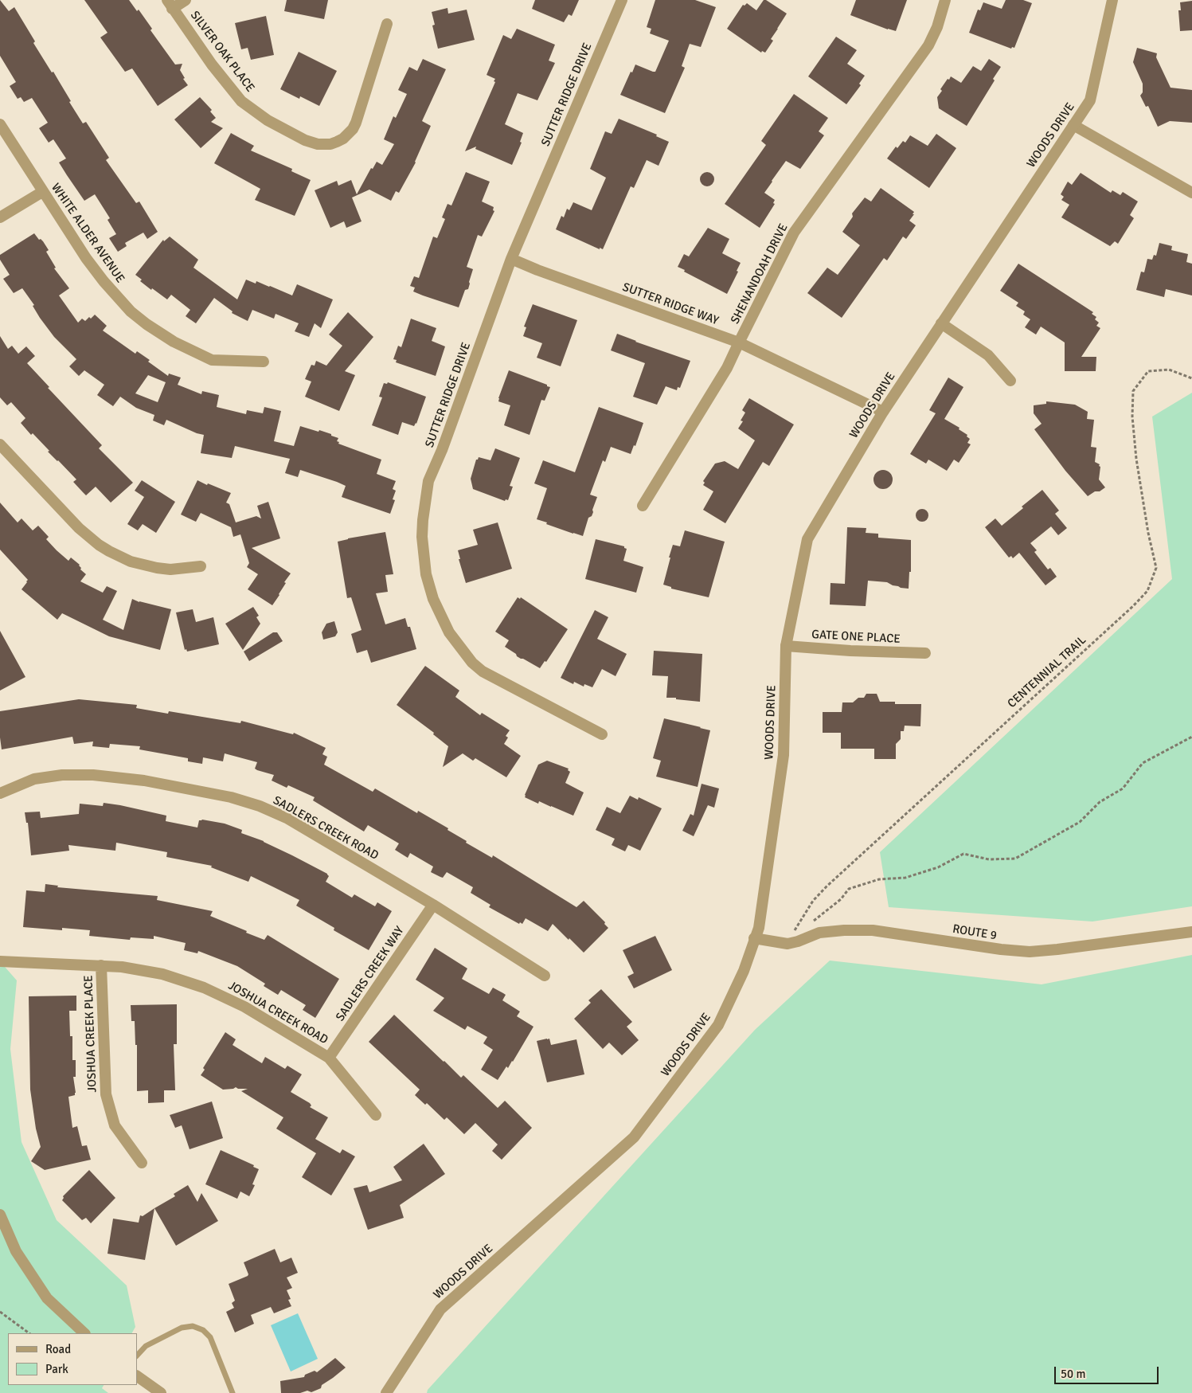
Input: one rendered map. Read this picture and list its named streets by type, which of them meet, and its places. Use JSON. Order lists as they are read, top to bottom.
{
  "streets": {
    "street": [
      "SILVER OAK PLACE",
      "SUTTER RIDGE DRIVE",
      "WOODS DRIVE",
      "WHITE ALDER AVENUE",
      "SHENANDOAH DRIVE",
      "SUTTER RIDGE WAY",
      "GATE ONE PLACE",
      "SADLERS CREEK ROAD",
      "ROUTE 9",
      "SADLERS CREEK WAY",
      "JOSHUA CREEK ROAD",
      "JOSHUA CREEK PLACE"
    ],
    "path": ["CENTENNIAL TRAIL"]
  },
  "crossings": [
    ["SUTTER RIDGE DRIVE", "SUTTER RIDGE WAY"],
    ["WOODS DRIVE", "SUTTER RIDGE WAY"],
    ["WOODS DRIVE", "GATE ONE PLACE"],
    ["WOODS DRIVE", "ROUTE 9"],
    ["SHENANDOAH DRIVE", "SUTTER RIDGE WAY"],
    ["SADLERS CREEK ROAD", "SADLERS CREEK WAY"],
    ["SADLERS CREEK WAY", "JOSHUA CREEK ROAD"],
    ["JOSHUA CREEK ROAD", "JOSHUA CREEK PLACE"]
  ],
  "legend": ["Road", "Park"],
  "scale_bar": "50 m"
}
